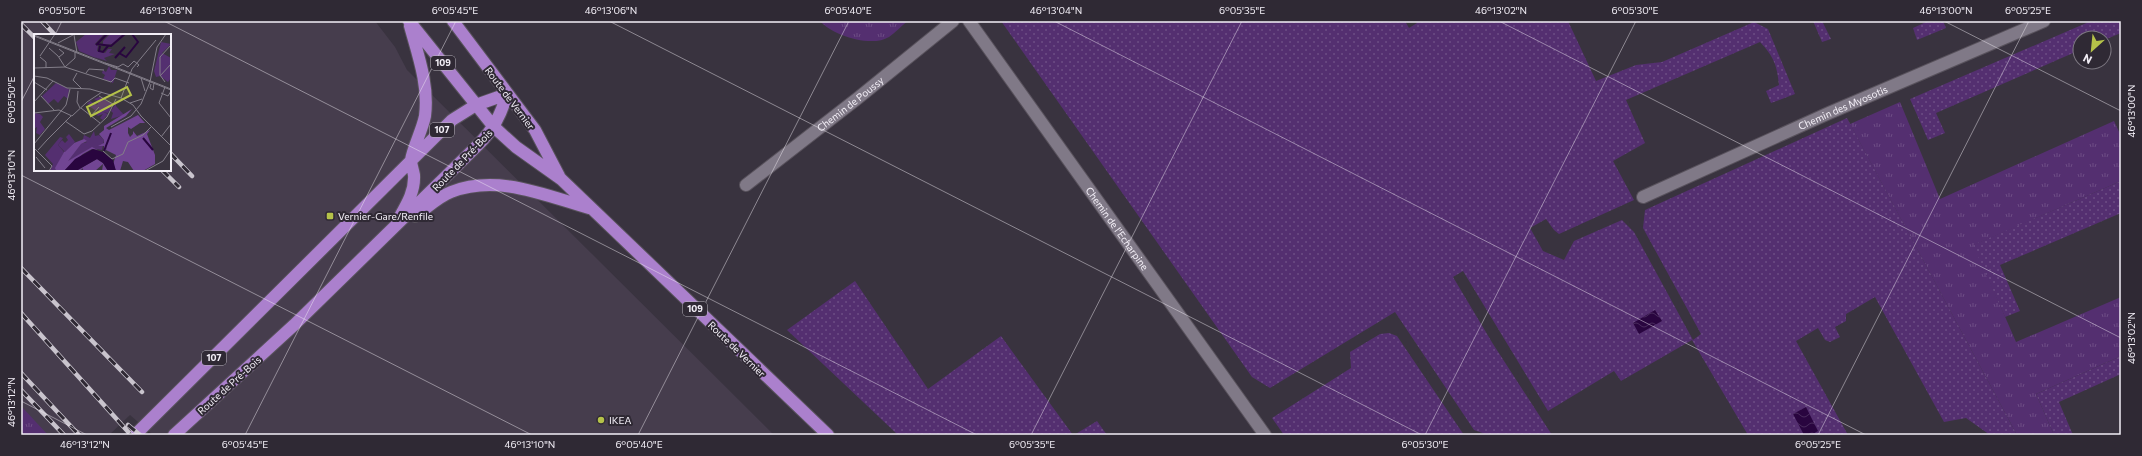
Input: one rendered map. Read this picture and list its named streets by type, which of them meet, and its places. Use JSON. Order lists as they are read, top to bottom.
{
  "streets": {
    "main road": [
      "109",
      "Route de Vernier",
      "107",
      "Route de Pré-Bois"
    ],
    "street": ["Chemin de Poussy", "Chemin des Myosotis", "Chemin de l'Echarpine"]
  },
  "crossings": [
    ["Route de Vernier", "107"],
    ["Route de Vernier", "Route de Pré-Bois"],
    ["107", "Route de Pré-Bois"]
  ],
  "places": {
    "transit": ["Vernier-Gare/Renfile"],
    "other": ["IKEA"]
  },
  "north": "bottom left",
  "coordinates": [
    "6°05'50\"E",
    "46°13'08\"N",
    "6°05'45\"E",
    "46°13'06\"N",
    "6°05'40\"E",
    "46°13'04\"N",
    "6°05'35\"E",
    "46°13'02\"N",
    "6°05'30\"E",
    "46°13'00\"N",
    "6°05'25\"E",
    "46°13'10\"N",
    "46°13'12\"N"
  ]
}
